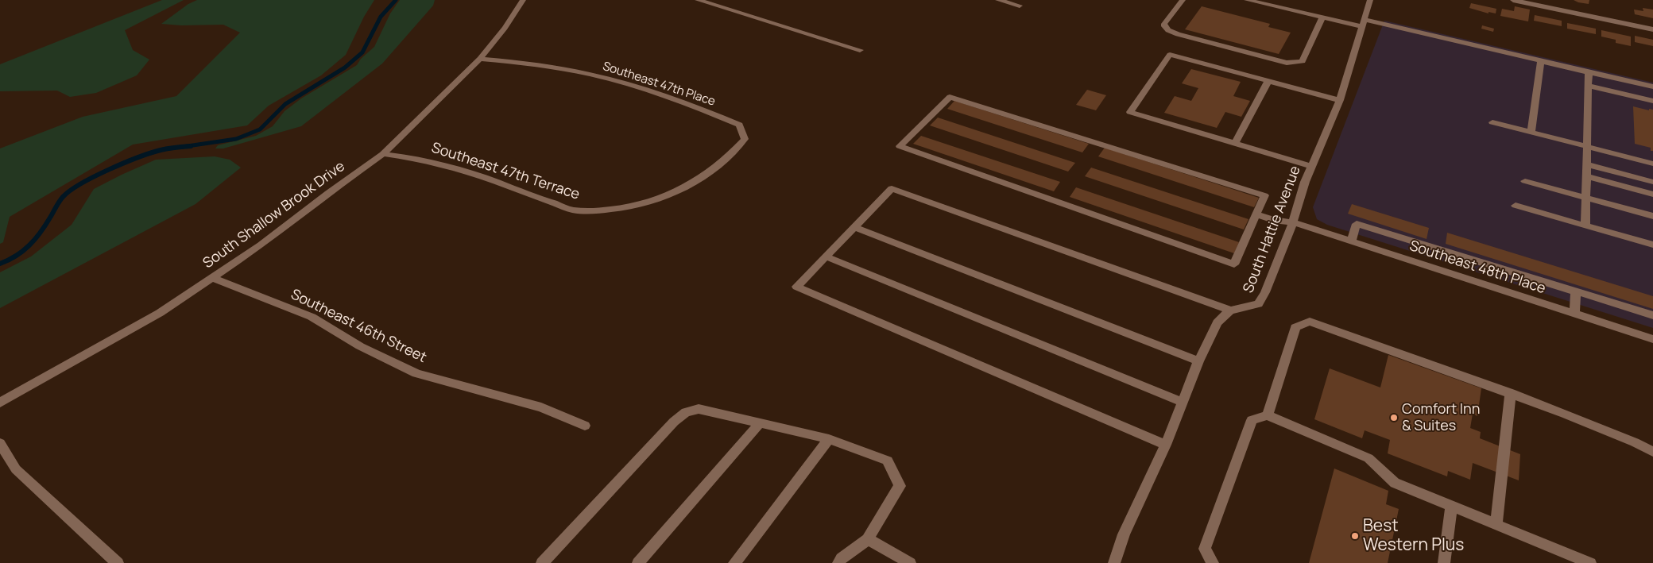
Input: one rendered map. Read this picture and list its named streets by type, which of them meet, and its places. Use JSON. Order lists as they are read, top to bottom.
{
  "streets": {
    "street": [
      "Southeast 47th Place",
      "Southeast 47th Terrace",
      "South Shallow Brook Drive",
      "South Hattie Avenue",
      "Southeast 48th Place",
      "Southeast 46th Street"
    ]
  },
  "crossings": [
    ["Southeast 47th Place", "Southeast 47th Terrace"],
    ["Southeast 47th Place", "South Shallow Brook Drive"],
    ["Southeast 47th Terrace", "South Shallow Brook Drive"],
    ["South Shallow Brook Drive", "Southeast 46th Street"],
    ["South Hattie Avenue", "Southeast 48th Place"]
  ],
  "places": ["Comfort Inn & Suites", "Best Western Plus"]
}
